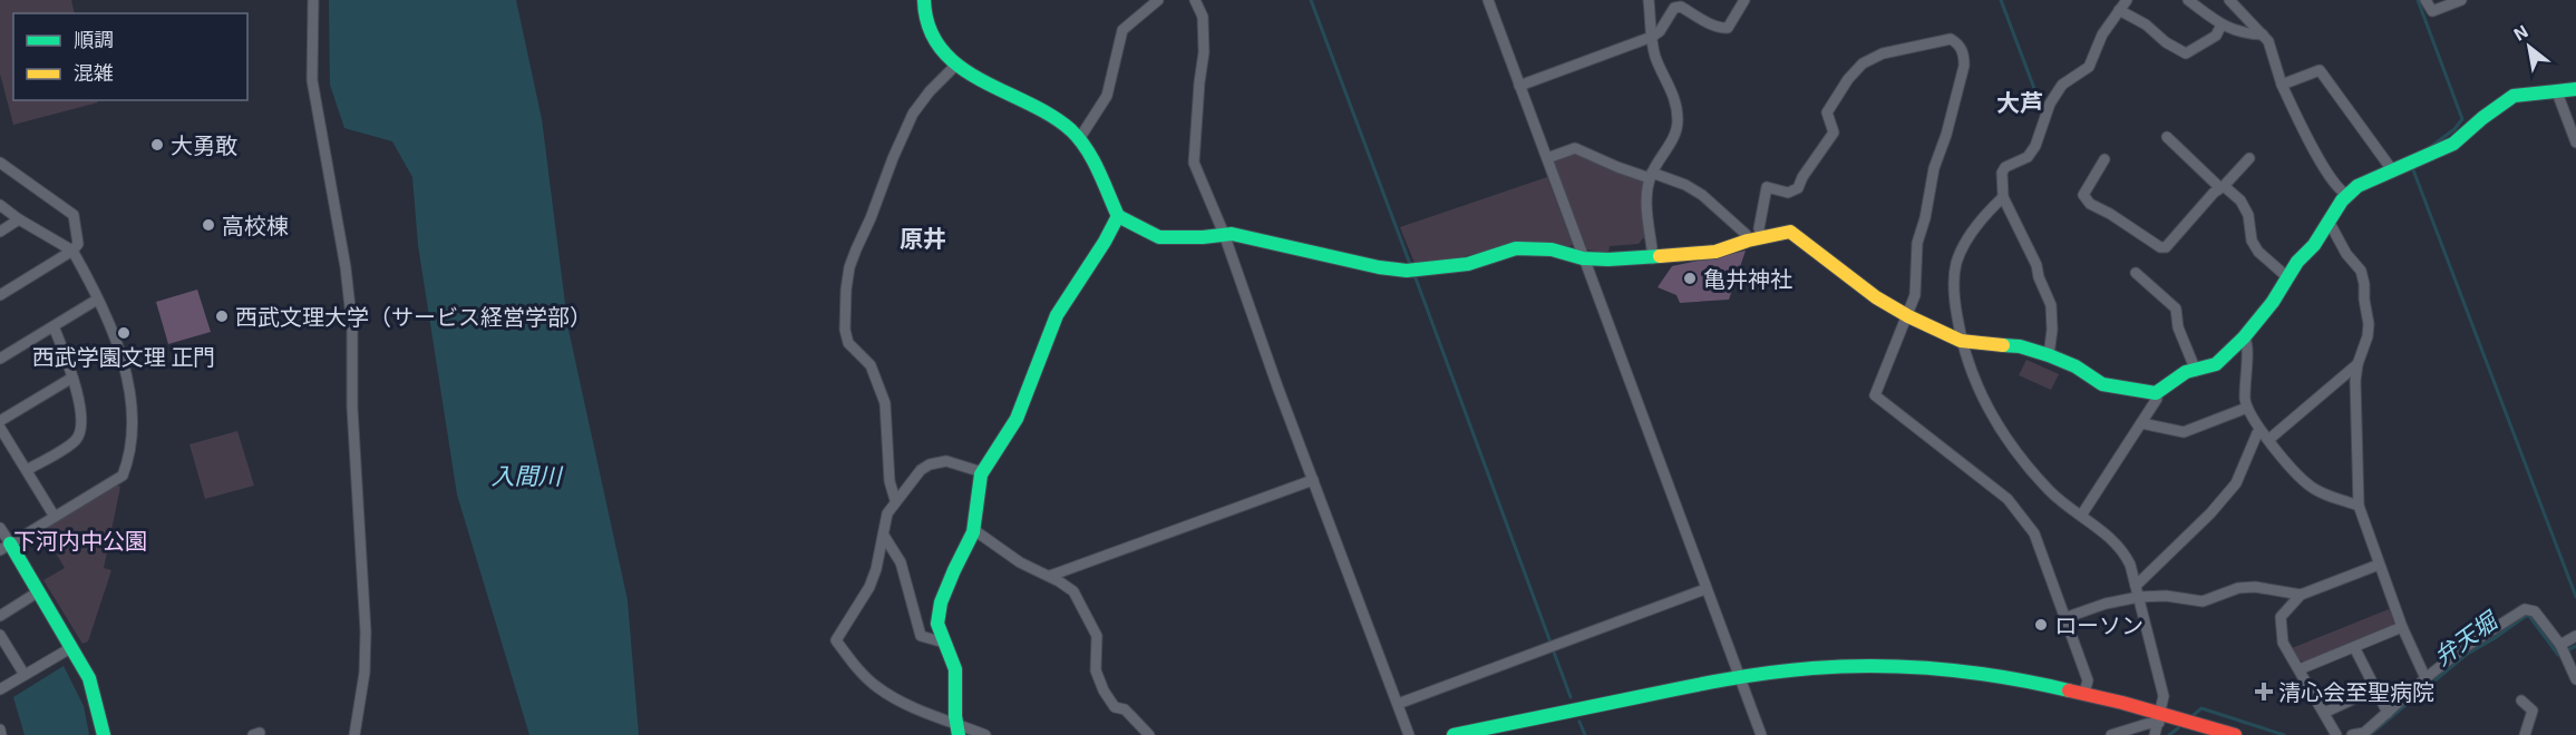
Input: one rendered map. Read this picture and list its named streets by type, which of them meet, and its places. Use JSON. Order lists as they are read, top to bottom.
{
  "districts": ["大芦", "原井"],
  "water": ["入間川", "弁天堀"],
  "parks": ["下河内中公園"],
  "places": {
    "other": [
      "大勇敢",
      "高校棟",
      "亀井神社",
      "西武文理大学（サービス経営学部）",
      "西武学園文理 正門",
      "ローソン"
    ],
    "health": ["清心会至聖病院"]
  },
  "legend": ["順調", "混雑"],
  "north": "top left"
}
